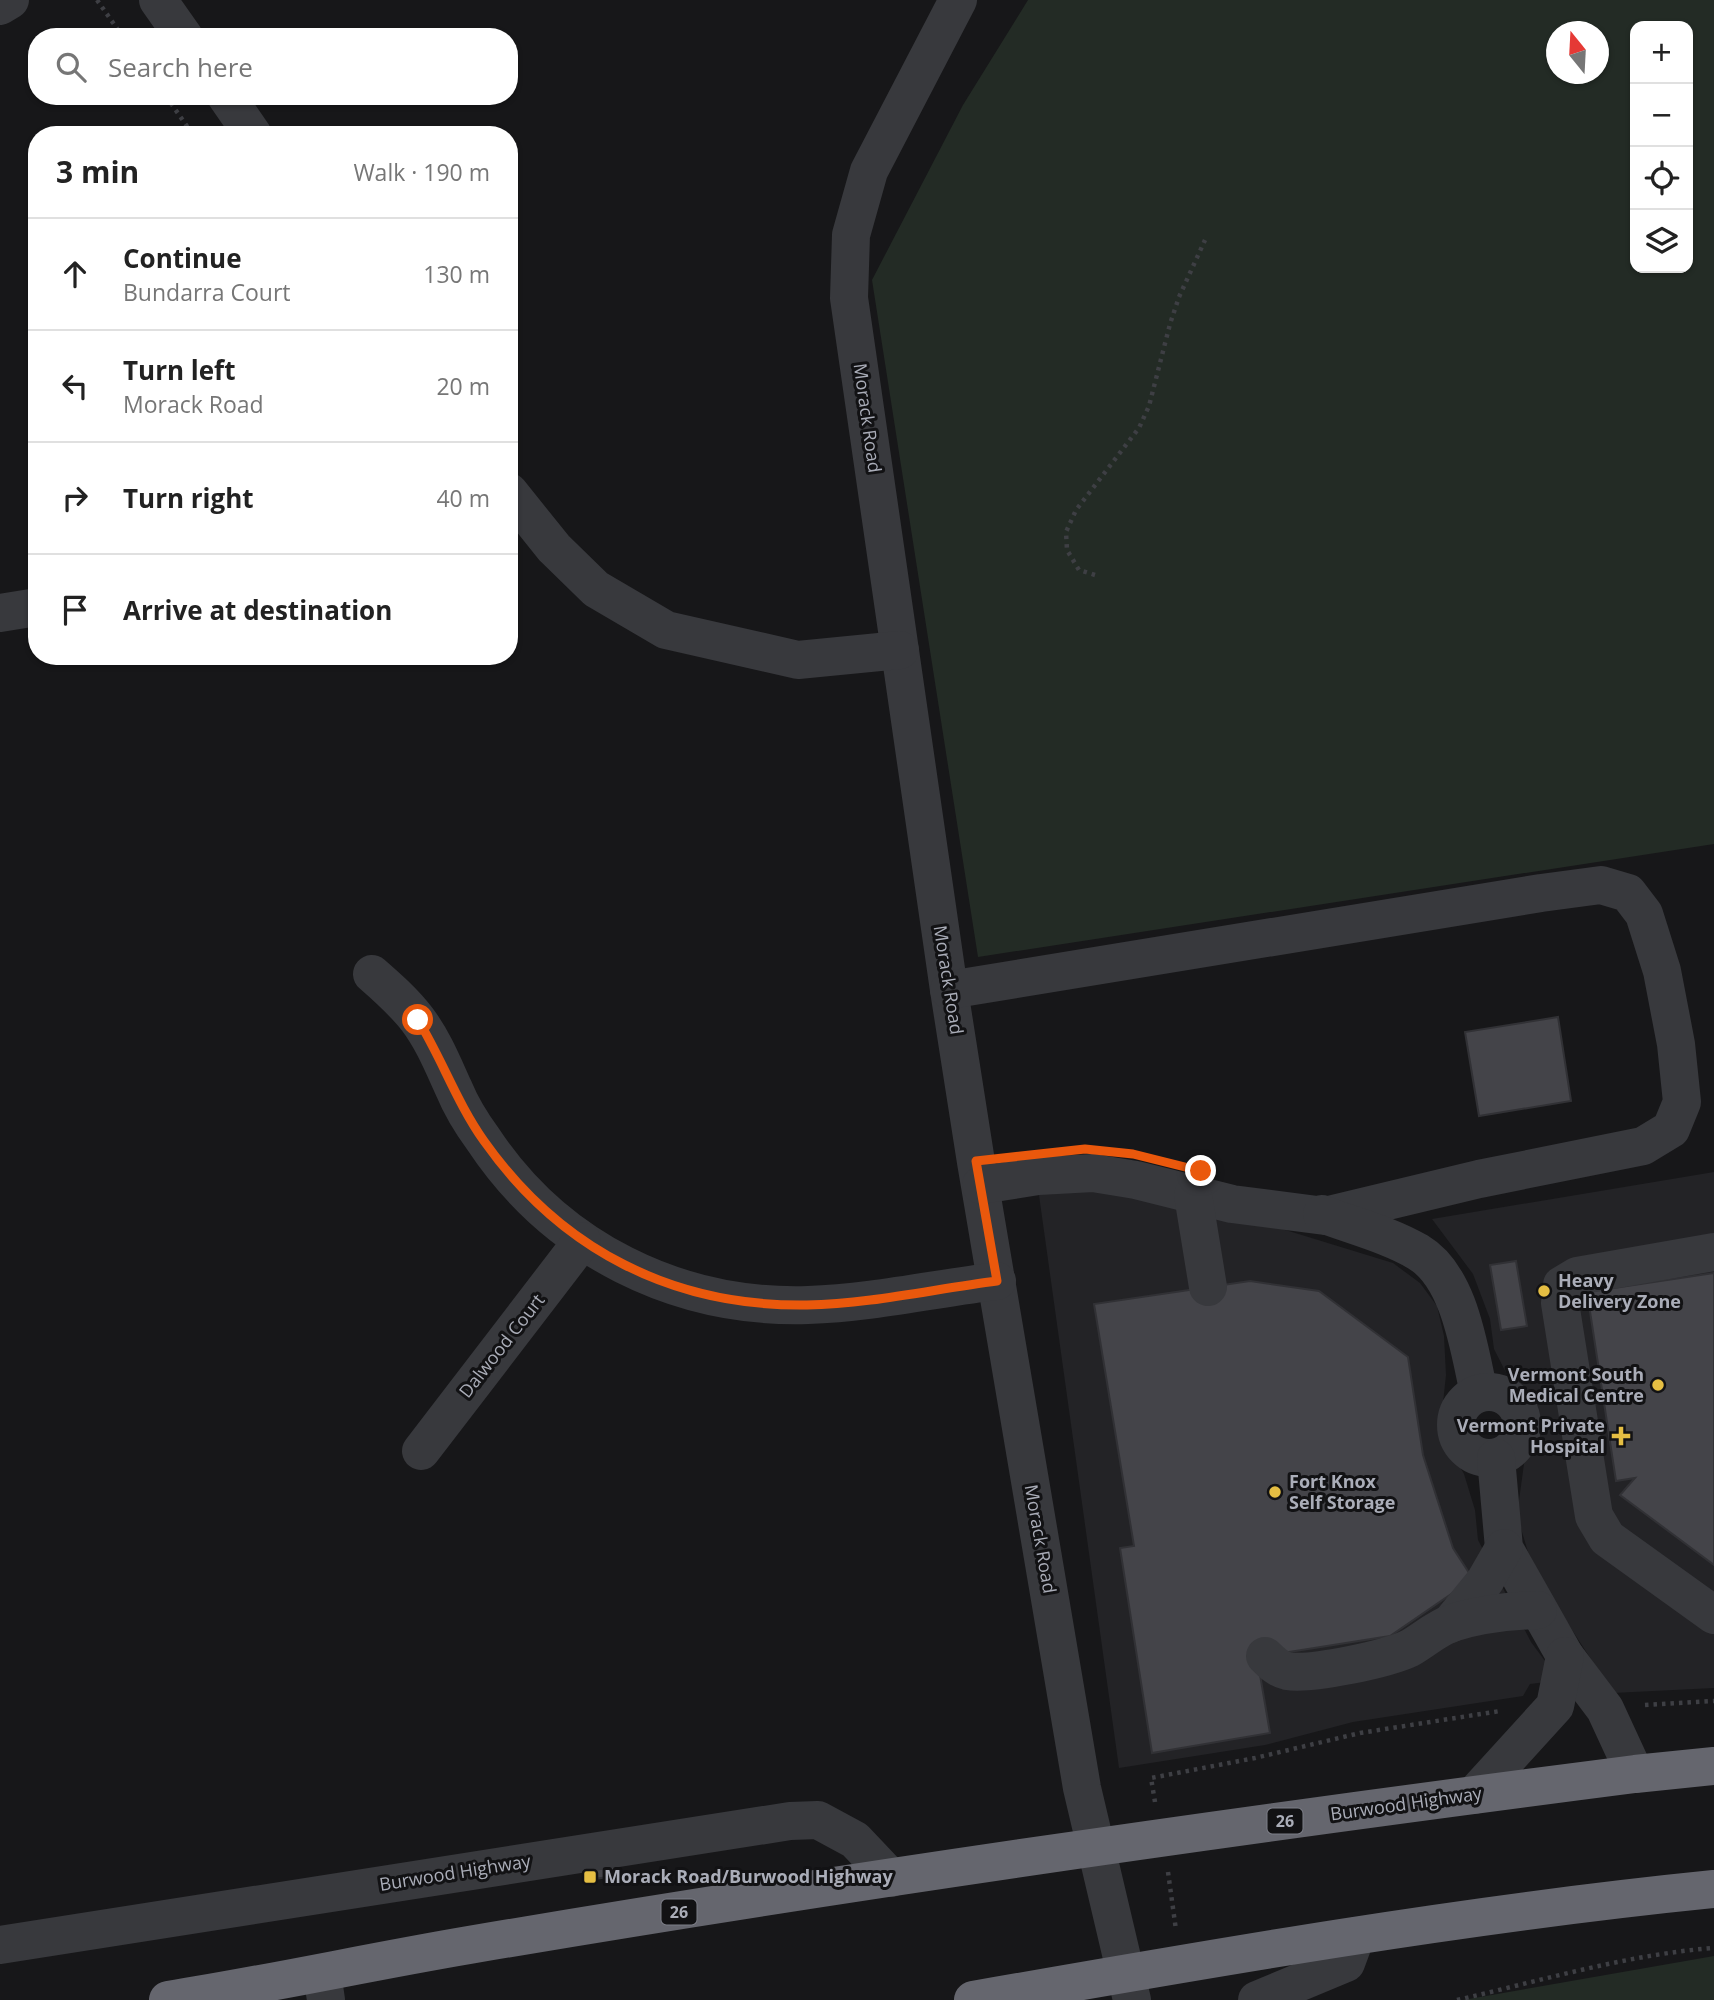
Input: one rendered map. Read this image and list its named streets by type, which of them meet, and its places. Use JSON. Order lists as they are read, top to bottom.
{
  "streets": {
    "highway": ["Burwood Highway", "26"],
    "street": ["Morack Road", "Dalwood Court"]
  },
  "crossings": [
    ["Morack Road", "Burwood Highway"]
  ],
  "places": {
    "other": ["Heavy Delivery Zone", "Vermont South Medical Centre", "Fort Knox Self Storage"],
    "health": ["Vermont Private Hospital"],
    "transit": ["Morack Road/Burwood Highway"]
  },
  "north": "top",
  "page": {
    "map_buttons": ["+", "−"],
    "search": "Search here",
    "heading": ["3 min", "Walk · 190 m"],
    "list": [
      ["Continue", "Bundarra Court", "130 m"],
      ["Turn left", "Morack Road", "20 m"],
      ["Turn right", "40 m"],
      "Arrive at destination"
    ]
  }
}
